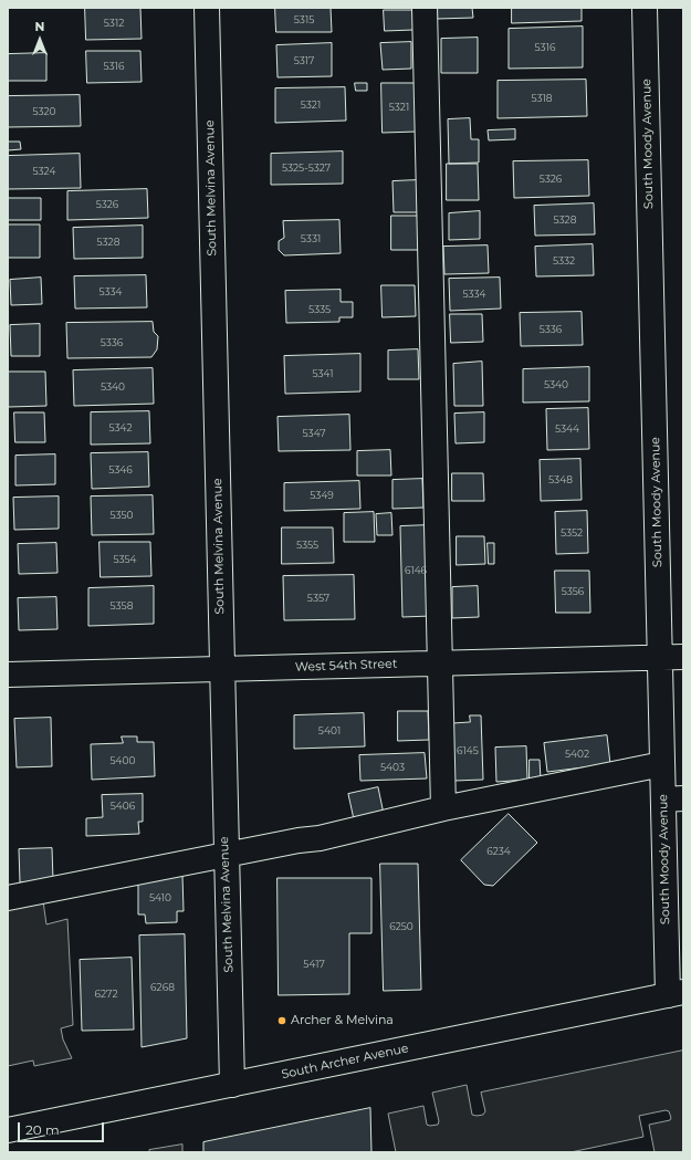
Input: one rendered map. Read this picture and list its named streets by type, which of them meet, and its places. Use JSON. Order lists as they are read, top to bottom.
{
  "streets": {
    "street": [
      "South Moody Avenue",
      "South Melvina Avenue",
      "West 54th Street",
      "South Archer Avenue"
    ]
  },
  "crossings": [
    ["South Moody Avenue", "West 54th Street"],
    ["South Moody Avenue", "South Archer Avenue"],
    ["South Melvina Avenue", "West 54th Street"],
    ["South Melvina Avenue", "South Archer Avenue"]
  ],
  "places": ["Archer & Melvina"],
  "house_numbers": [
    "5315",
    "5312",
    "5316",
    "5317",
    "5316",
    "5318",
    "5321",
    "5321",
    "5320",
    "5325-5327",
    "5324",
    "5326",
    "5326",
    "5328",
    "5331",
    "5328",
    "5332",
    "5334",
    "5334",
    "5335",
    "5336",
    "5336",
    "5341",
    "5340",
    "5340",
    "5342",
    "5344",
    "5347",
    "5346",
    "5348",
    "5349",
    "5350",
    "5352",
    "5355",
    "5354",
    "6146",
    "5356",
    "5357",
    "5358",
    "5401",
    "6145",
    "5402",
    "5400",
    "5403",
    "5406",
    "6234",
    "5410",
    "6250",
    "5417",
    "6268",
    "6272"
  ],
  "scale_bar": "20 m",
  "north": "top"
}
